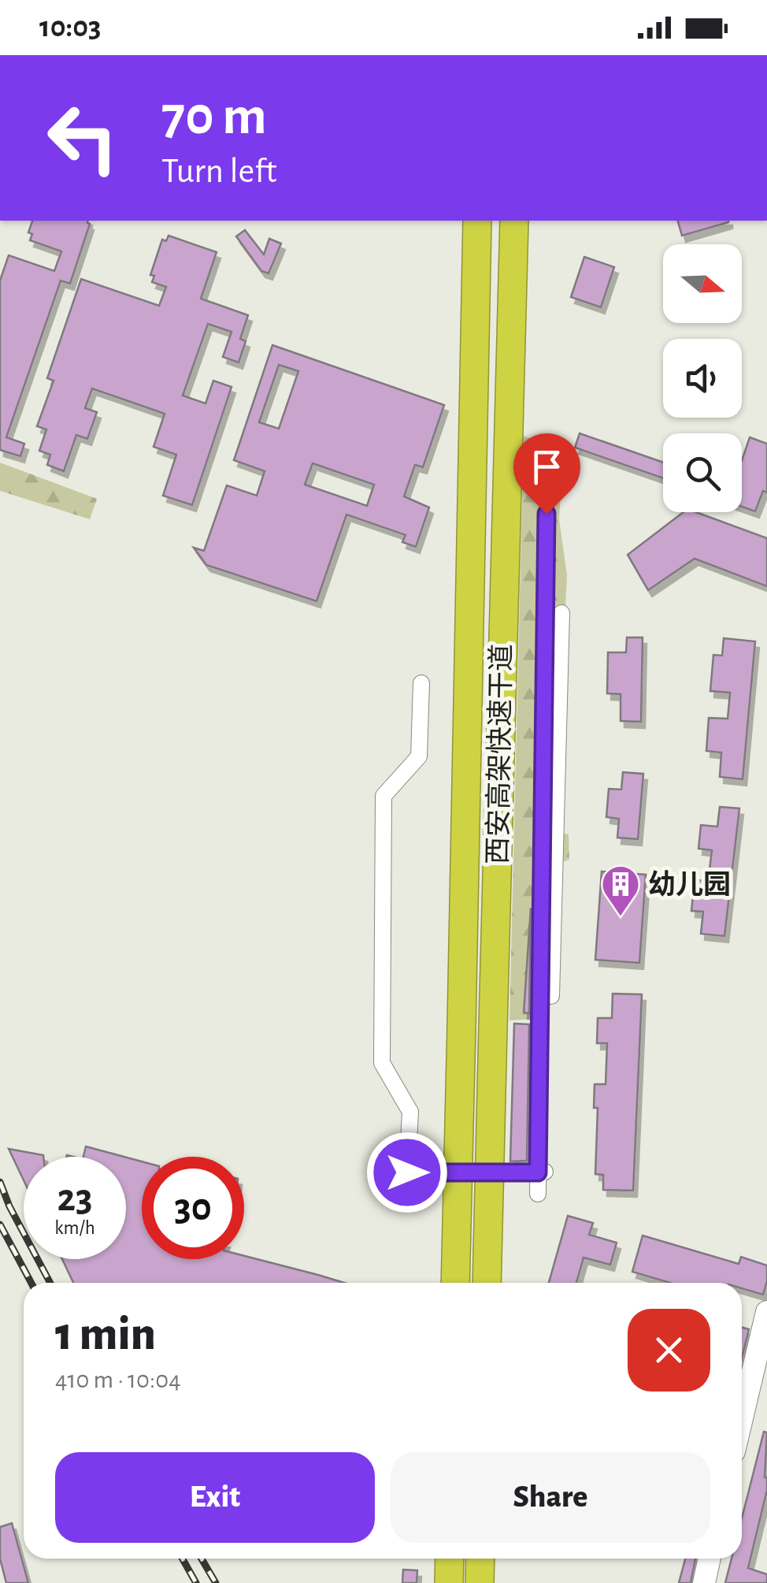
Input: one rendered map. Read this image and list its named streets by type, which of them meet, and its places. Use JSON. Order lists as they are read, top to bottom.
{
  "streets": {
    "highway": ["西安高架快速干道"]
  },
  "places": {
    "building": ["幼儿园"]
  },
  "north": "right",
  "page": {
    "status": "10:03",
    "turn": ["70 m", "Turn left"],
    "speed": "23 km/h",
    "limit": "30",
    "heading": ["1 min", "410 m · 10:04"],
    "buttons": ["Exit", "Share"]
  }
}
